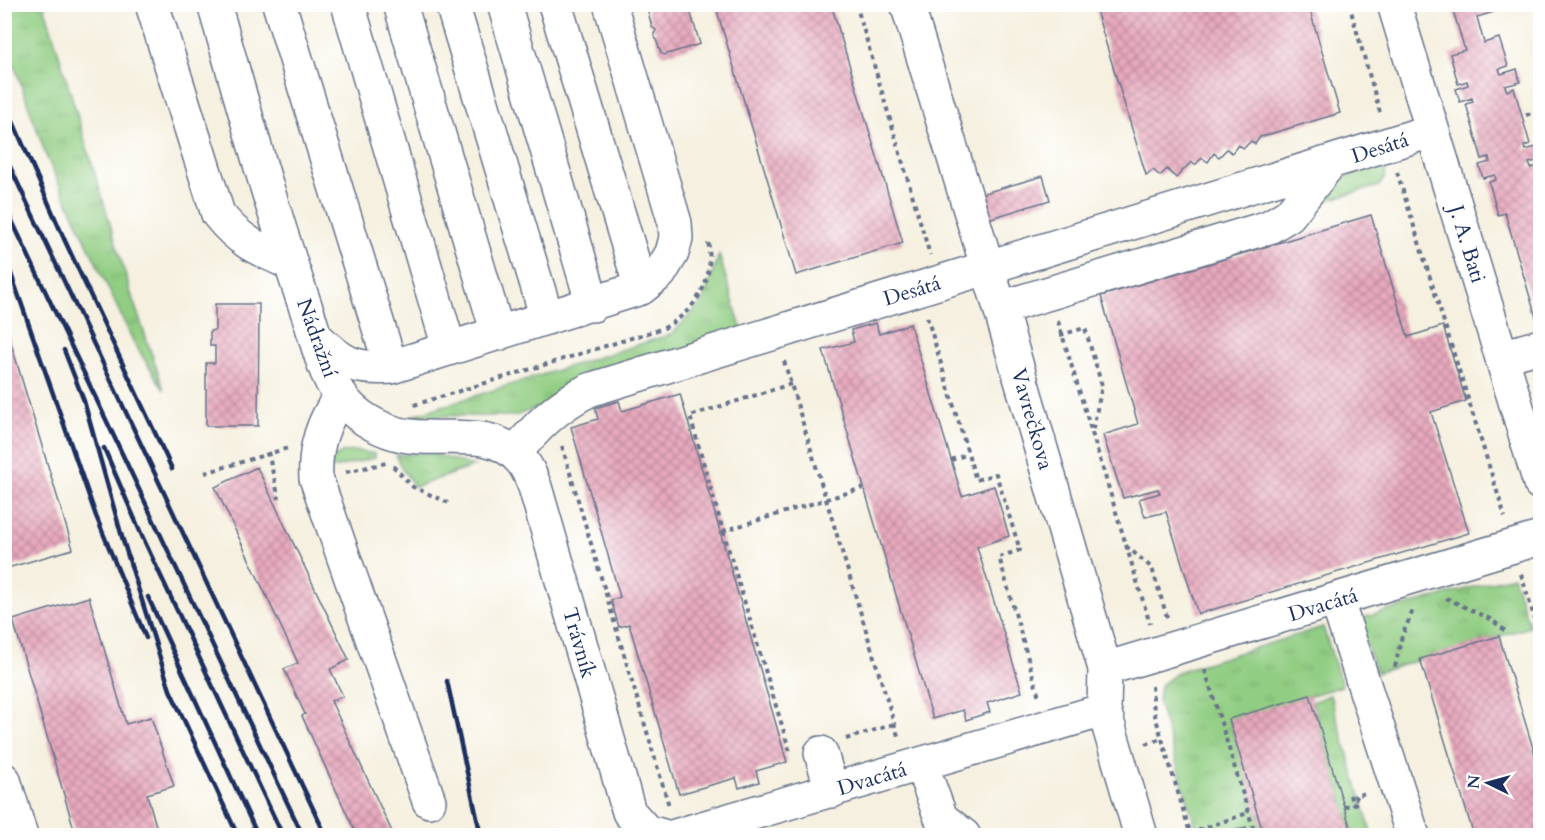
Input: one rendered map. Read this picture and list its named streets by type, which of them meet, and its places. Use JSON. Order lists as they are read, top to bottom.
{
  "streets": {
    "street": [
      "Desátá",
      "J. A. Bati",
      "Nádražní",
      "Vavrečkova",
      "Dvacátá",
      "Trávník"
    ]
  },
  "crossings": [
    ["Desátá", "J. A. Bati"],
    ["Desátá", "Vavrečkova"],
    ["Desátá", "Trávník"],
    ["Vavrečkova", "Dvacátá"],
    ["Dvacátá", "Trávník"]
  ],
  "north": "left"
}
